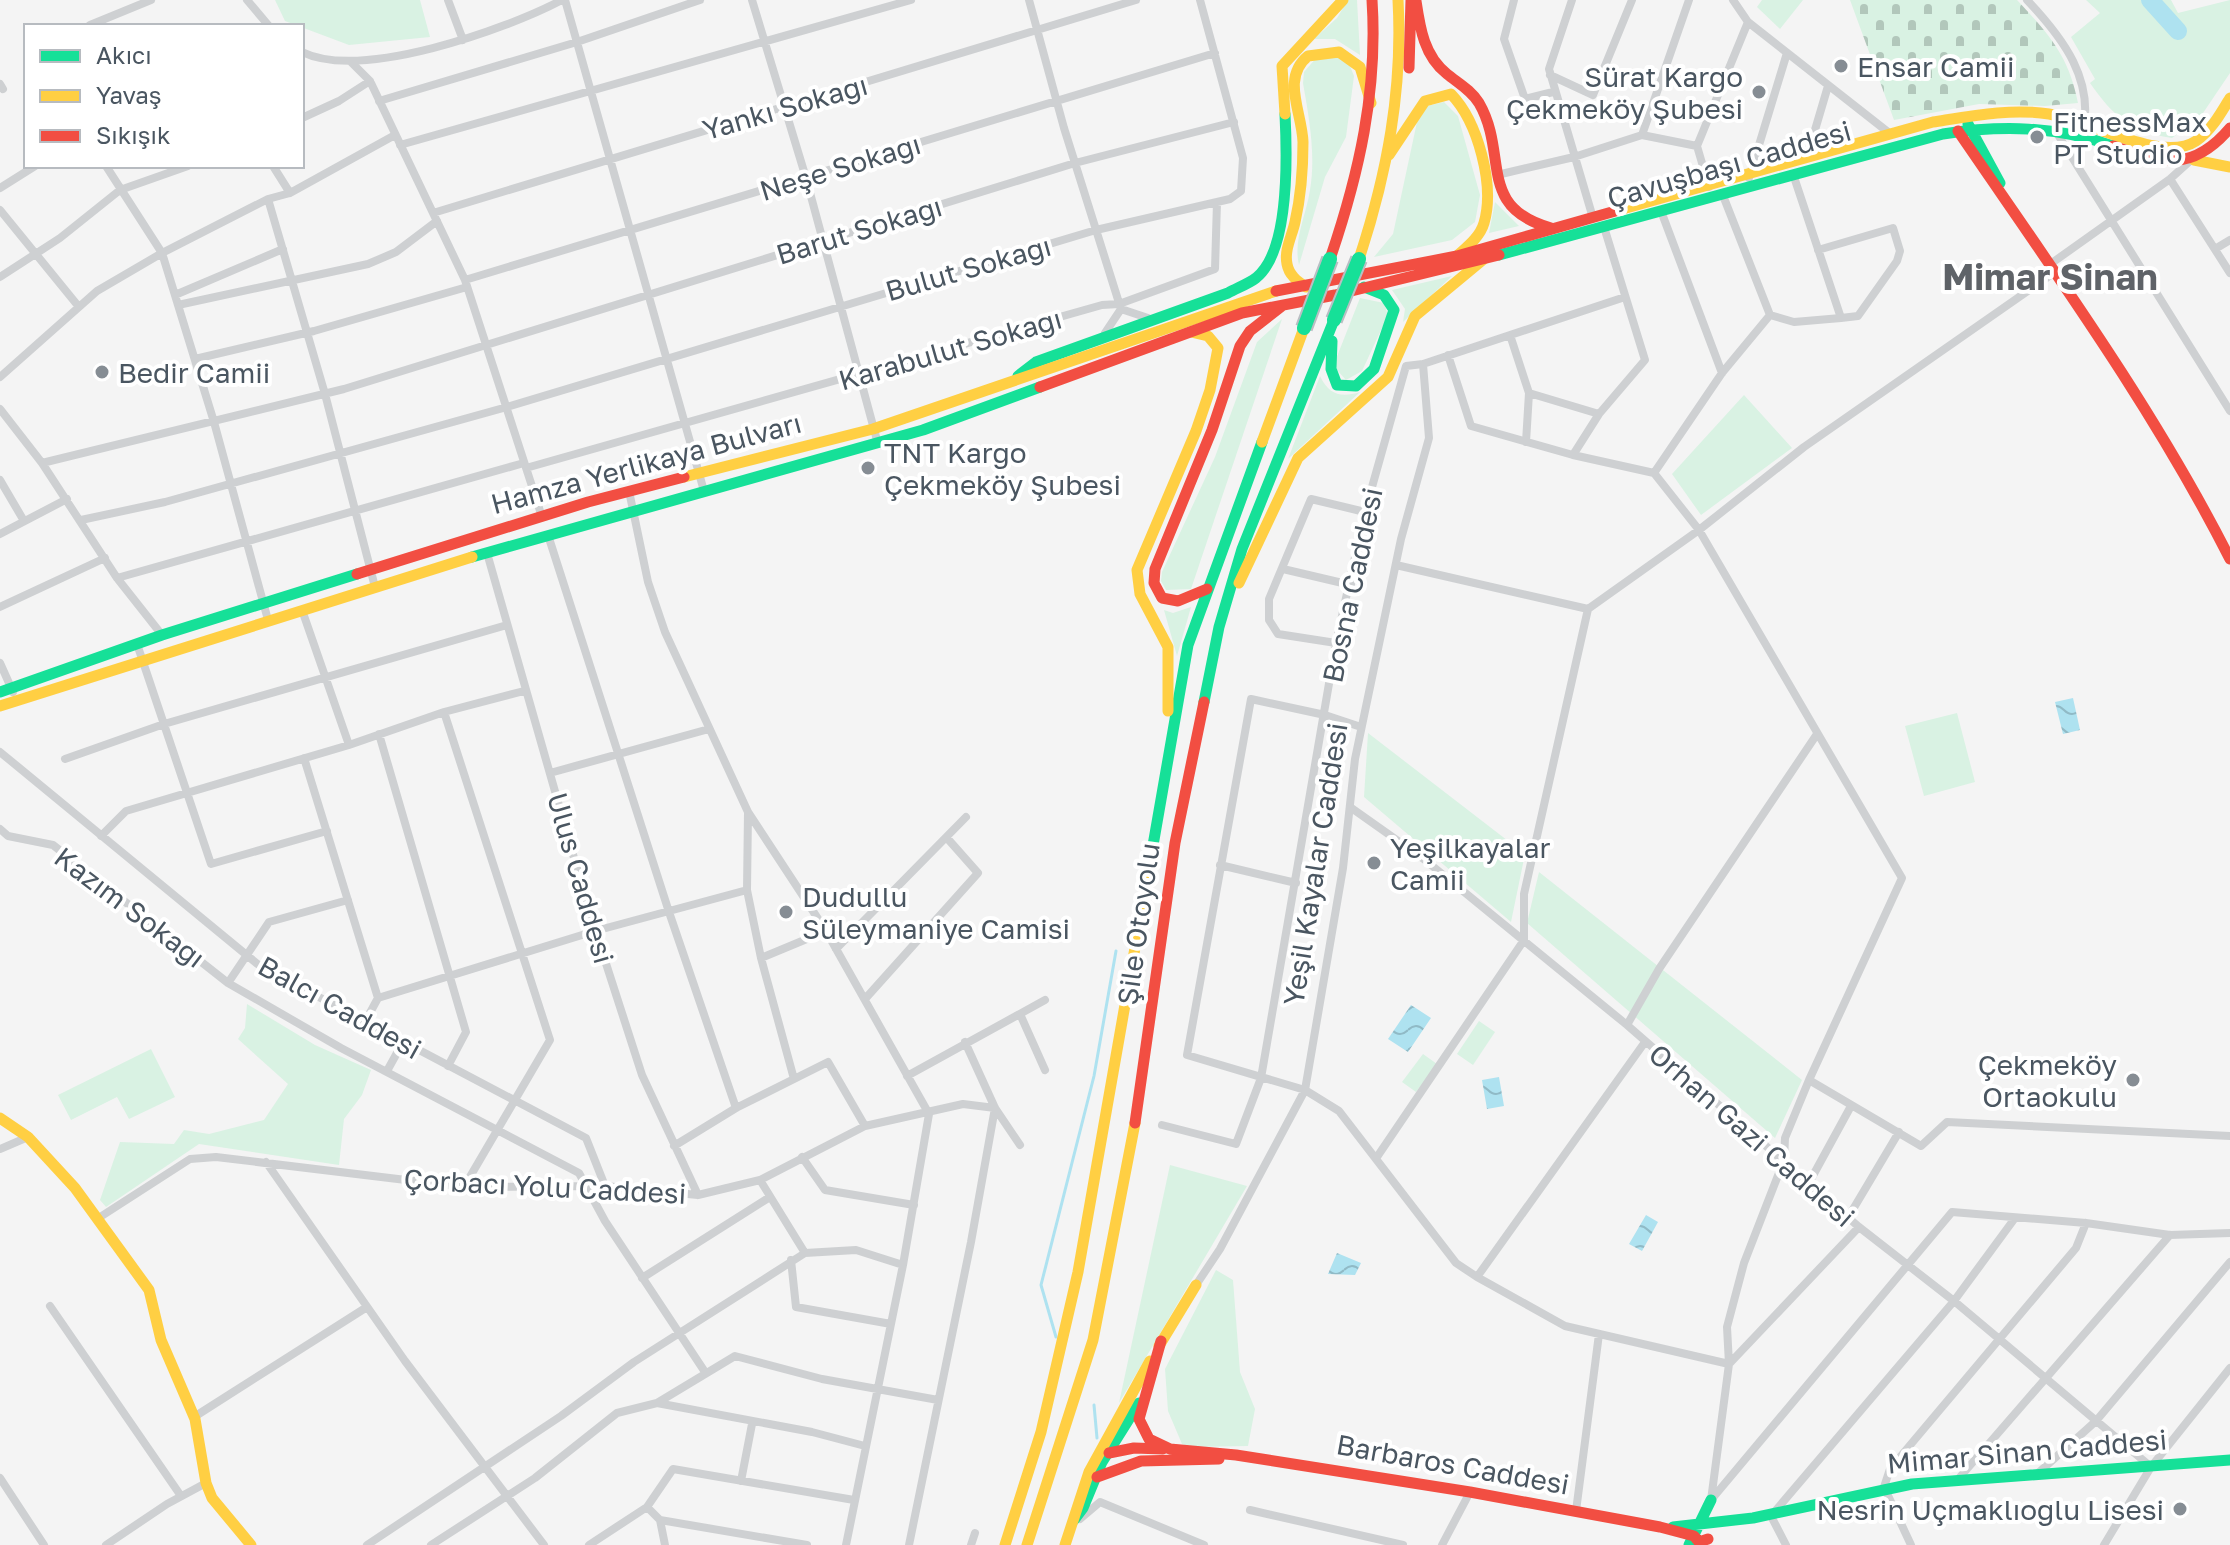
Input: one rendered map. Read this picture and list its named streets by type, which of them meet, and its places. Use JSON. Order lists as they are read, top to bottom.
{
  "streets": {
    "main road": [
      "Çavuşbaşı Caddesi",
      "Hamza Yerlikaya Bulvarı",
      "Yeşil Kayalar Caddesi",
      "Şile Otoyolu",
      "Mimar Sinan Caddesi",
      "Barbaros Caddesi"
    ],
    "street": [
      "Yankı Sokağı",
      "Neşe Sokağı",
      "Barut Sokağı",
      "Bulut Sokağı",
      "Karabulut Sokağı",
      "Bosna Caddesi",
      "Ulus Caddesi",
      "Kazım Sokağı",
      "Balcı Caddesi",
      "Orhan Gazi Caddesi",
      "Çorbacı Yolu Caddesi"
    ]
  },
  "crossings": [
    ["Çavuşbaşı Caddesi", "Hamza Yerlikaya Bulvarı"],
    ["Neşe Sokağı", "Bulut Sokağı"],
    ["Barut Sokağı", "Bulut Sokağı"],
    ["Bulut Sokağı", "Karabulut Sokağı"],
    ["Hamza Yerlikaya Bulvarı", "Ulus Caddesi"],
    ["Bosna Caddesi", "Yeşil Kayalar Caddesi"],
    ["Yeşil Kayalar Caddesi", "Orhan Gazi Caddesi"],
    ["Ulus Caddesi", "Çorbacı Yolu Caddesi"],
    ["Kazım Sokağı", "Çorbacı Yolu Caddesi"],
    ["Balcı Caddesi", "Çorbacı Yolu Caddesi"],
    ["Orhan Gazi Caddesi", "Mimar Sinan Caddesi"],
    ["Mimar Sinan Caddesi", "Barbaros Caddesi"]
  ],
  "districts": ["Mimar Sinan"],
  "places": [
    "Ensar Camii",
    "Sürat Kargo Çekmeköy Şubesi",
    "FitnessMax PT Studio",
    "Bedir Camii",
    "TNT Kargo Çekmeköy Şubesi",
    "Yeşilkayalar Camii",
    "Dudullu Süleymaniye Camisi",
    "Çekmeköy Ortaokulu",
    "Nesrin Uçmaklıoğlu Lisesi"
  ],
  "legend": ["Akıcı", "Yavaş", "Sıkışık"]
}
